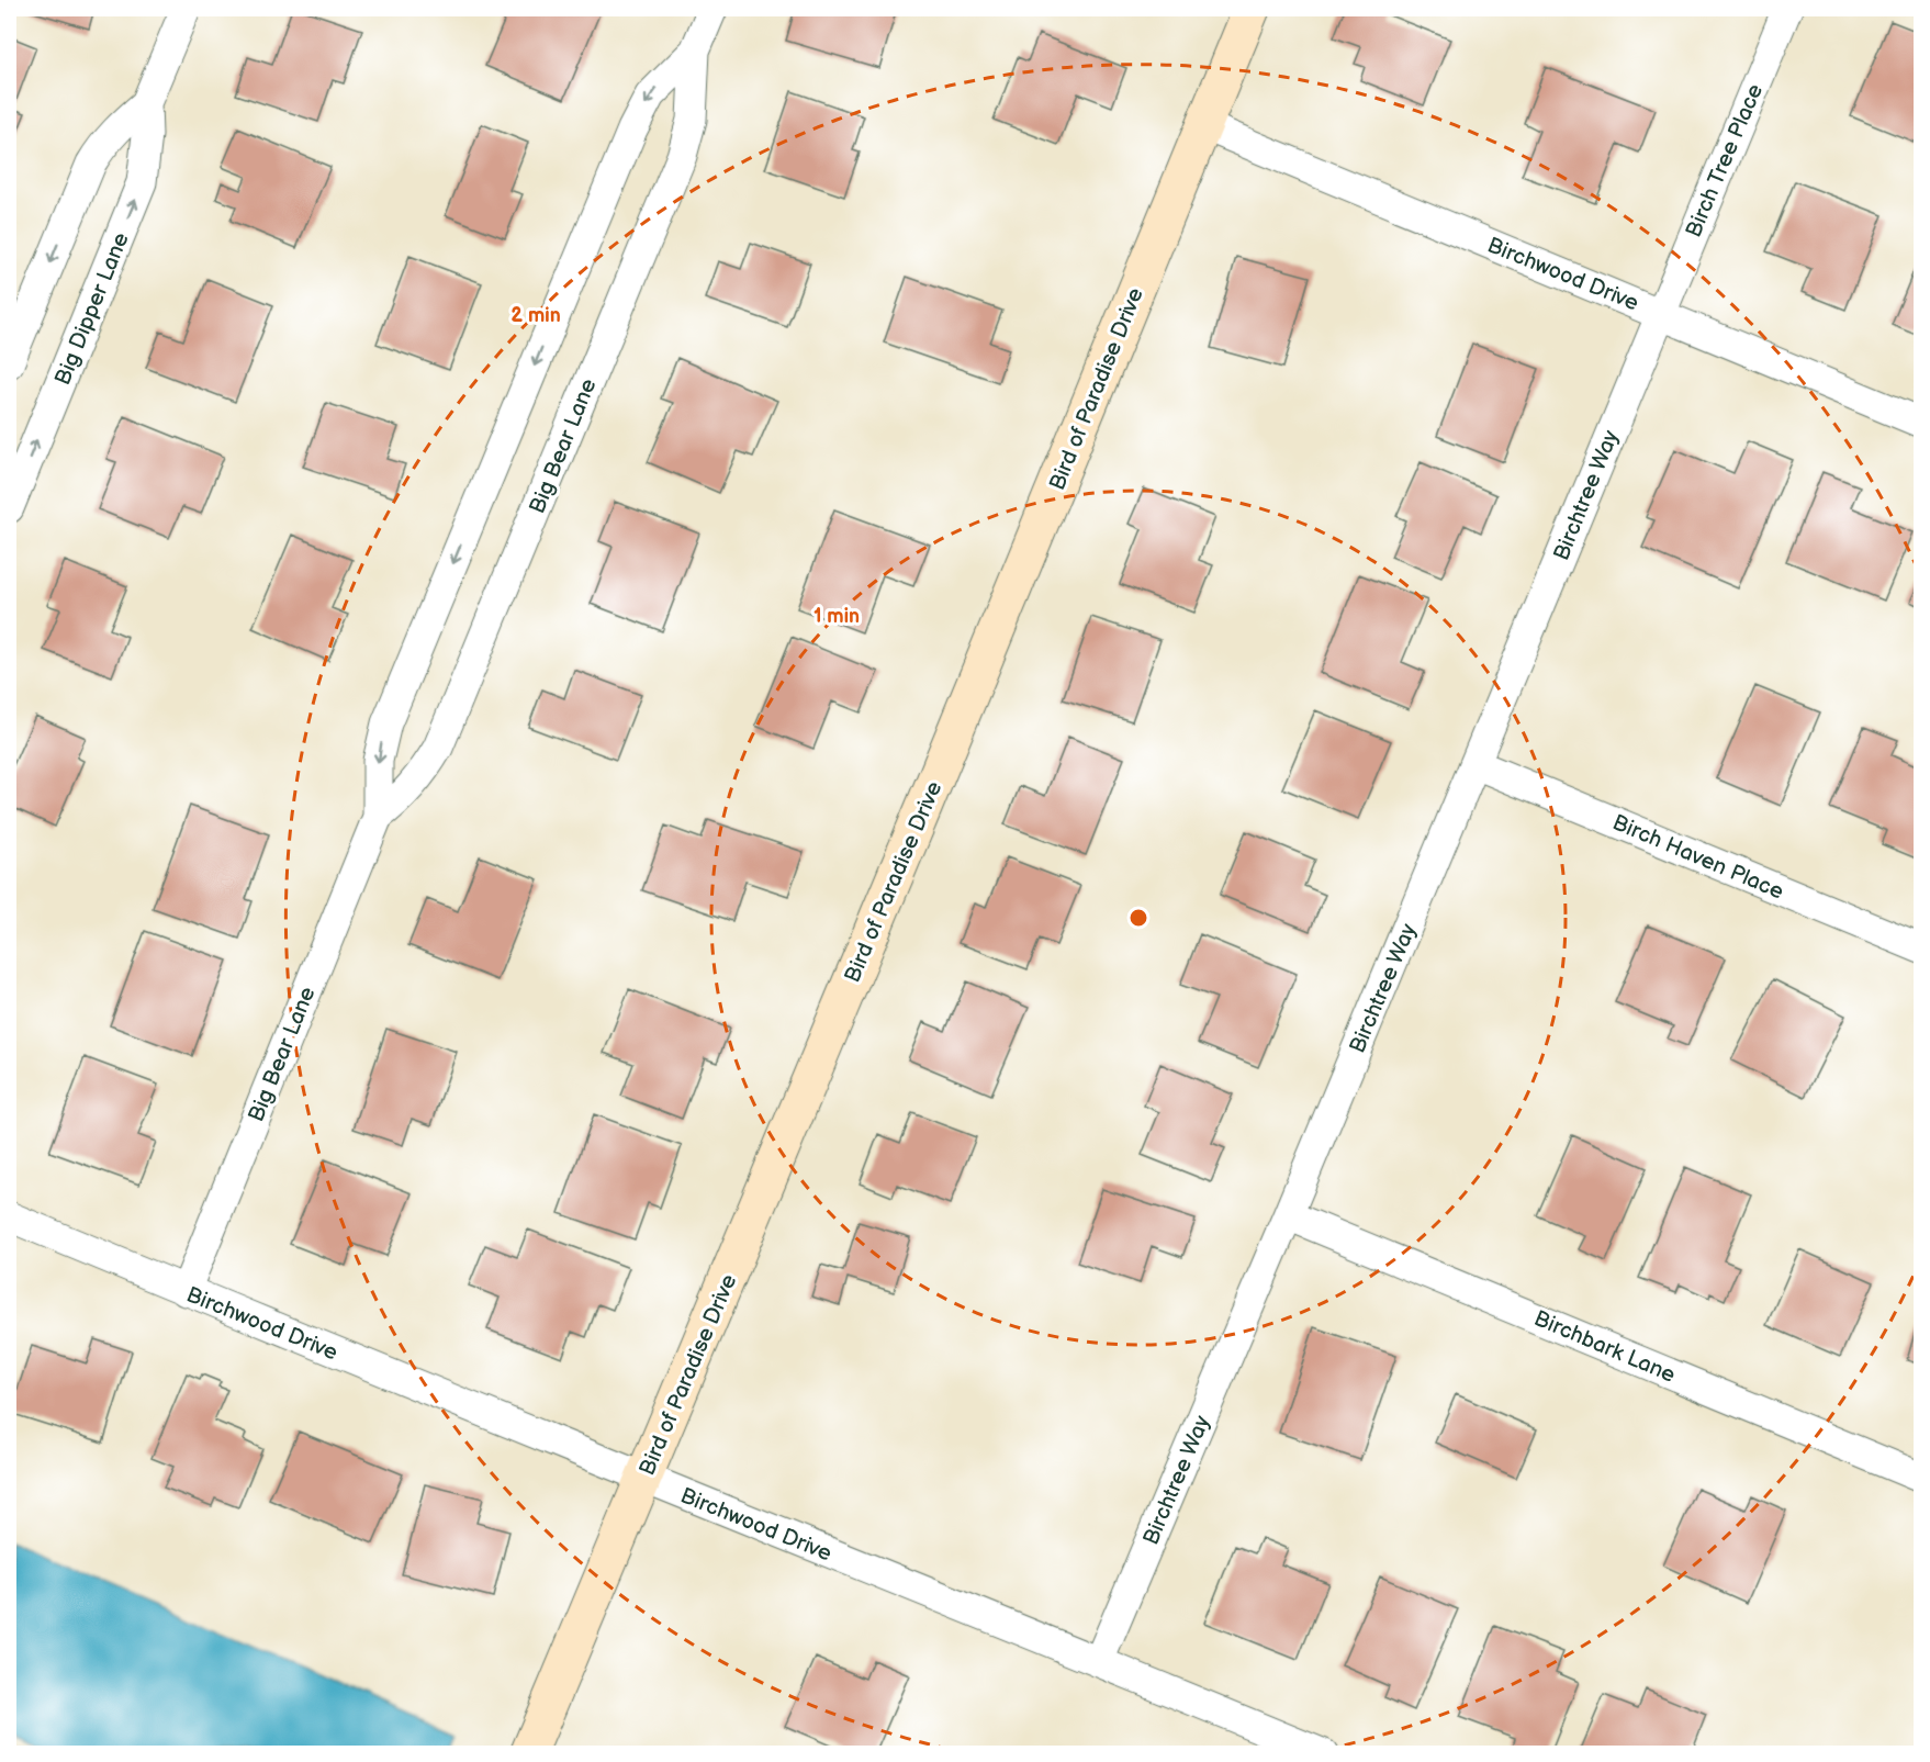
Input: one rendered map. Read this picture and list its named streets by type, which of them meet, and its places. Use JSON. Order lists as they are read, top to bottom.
{
  "streets": {
    "street": [
      "Birch Tree Place",
      "Birchwood Drive",
      "Big Dipper Lane",
      "Bird of Paradise Drive",
      "Big Bear Lane",
      "Birchtree Way",
      "Birch Haven Place",
      "Birchbark Lane"
    ]
  },
  "crossings": [
    ["Birch Tree Place", "Birchwood Drive"],
    ["Birch Tree Place", "Birchtree Way"],
    ["Birchwood Drive", "Bird of Paradise Drive"],
    ["Birchwood Drive", "Big Bear Lane"],
    ["Birchwood Drive", "Birchtree Way"],
    ["Birchtree Way", "Birch Haven Place"],
    ["Birchtree Way", "Birchbark Lane"]
  ],
  "rings": ["2 min", "1 min"]
}
